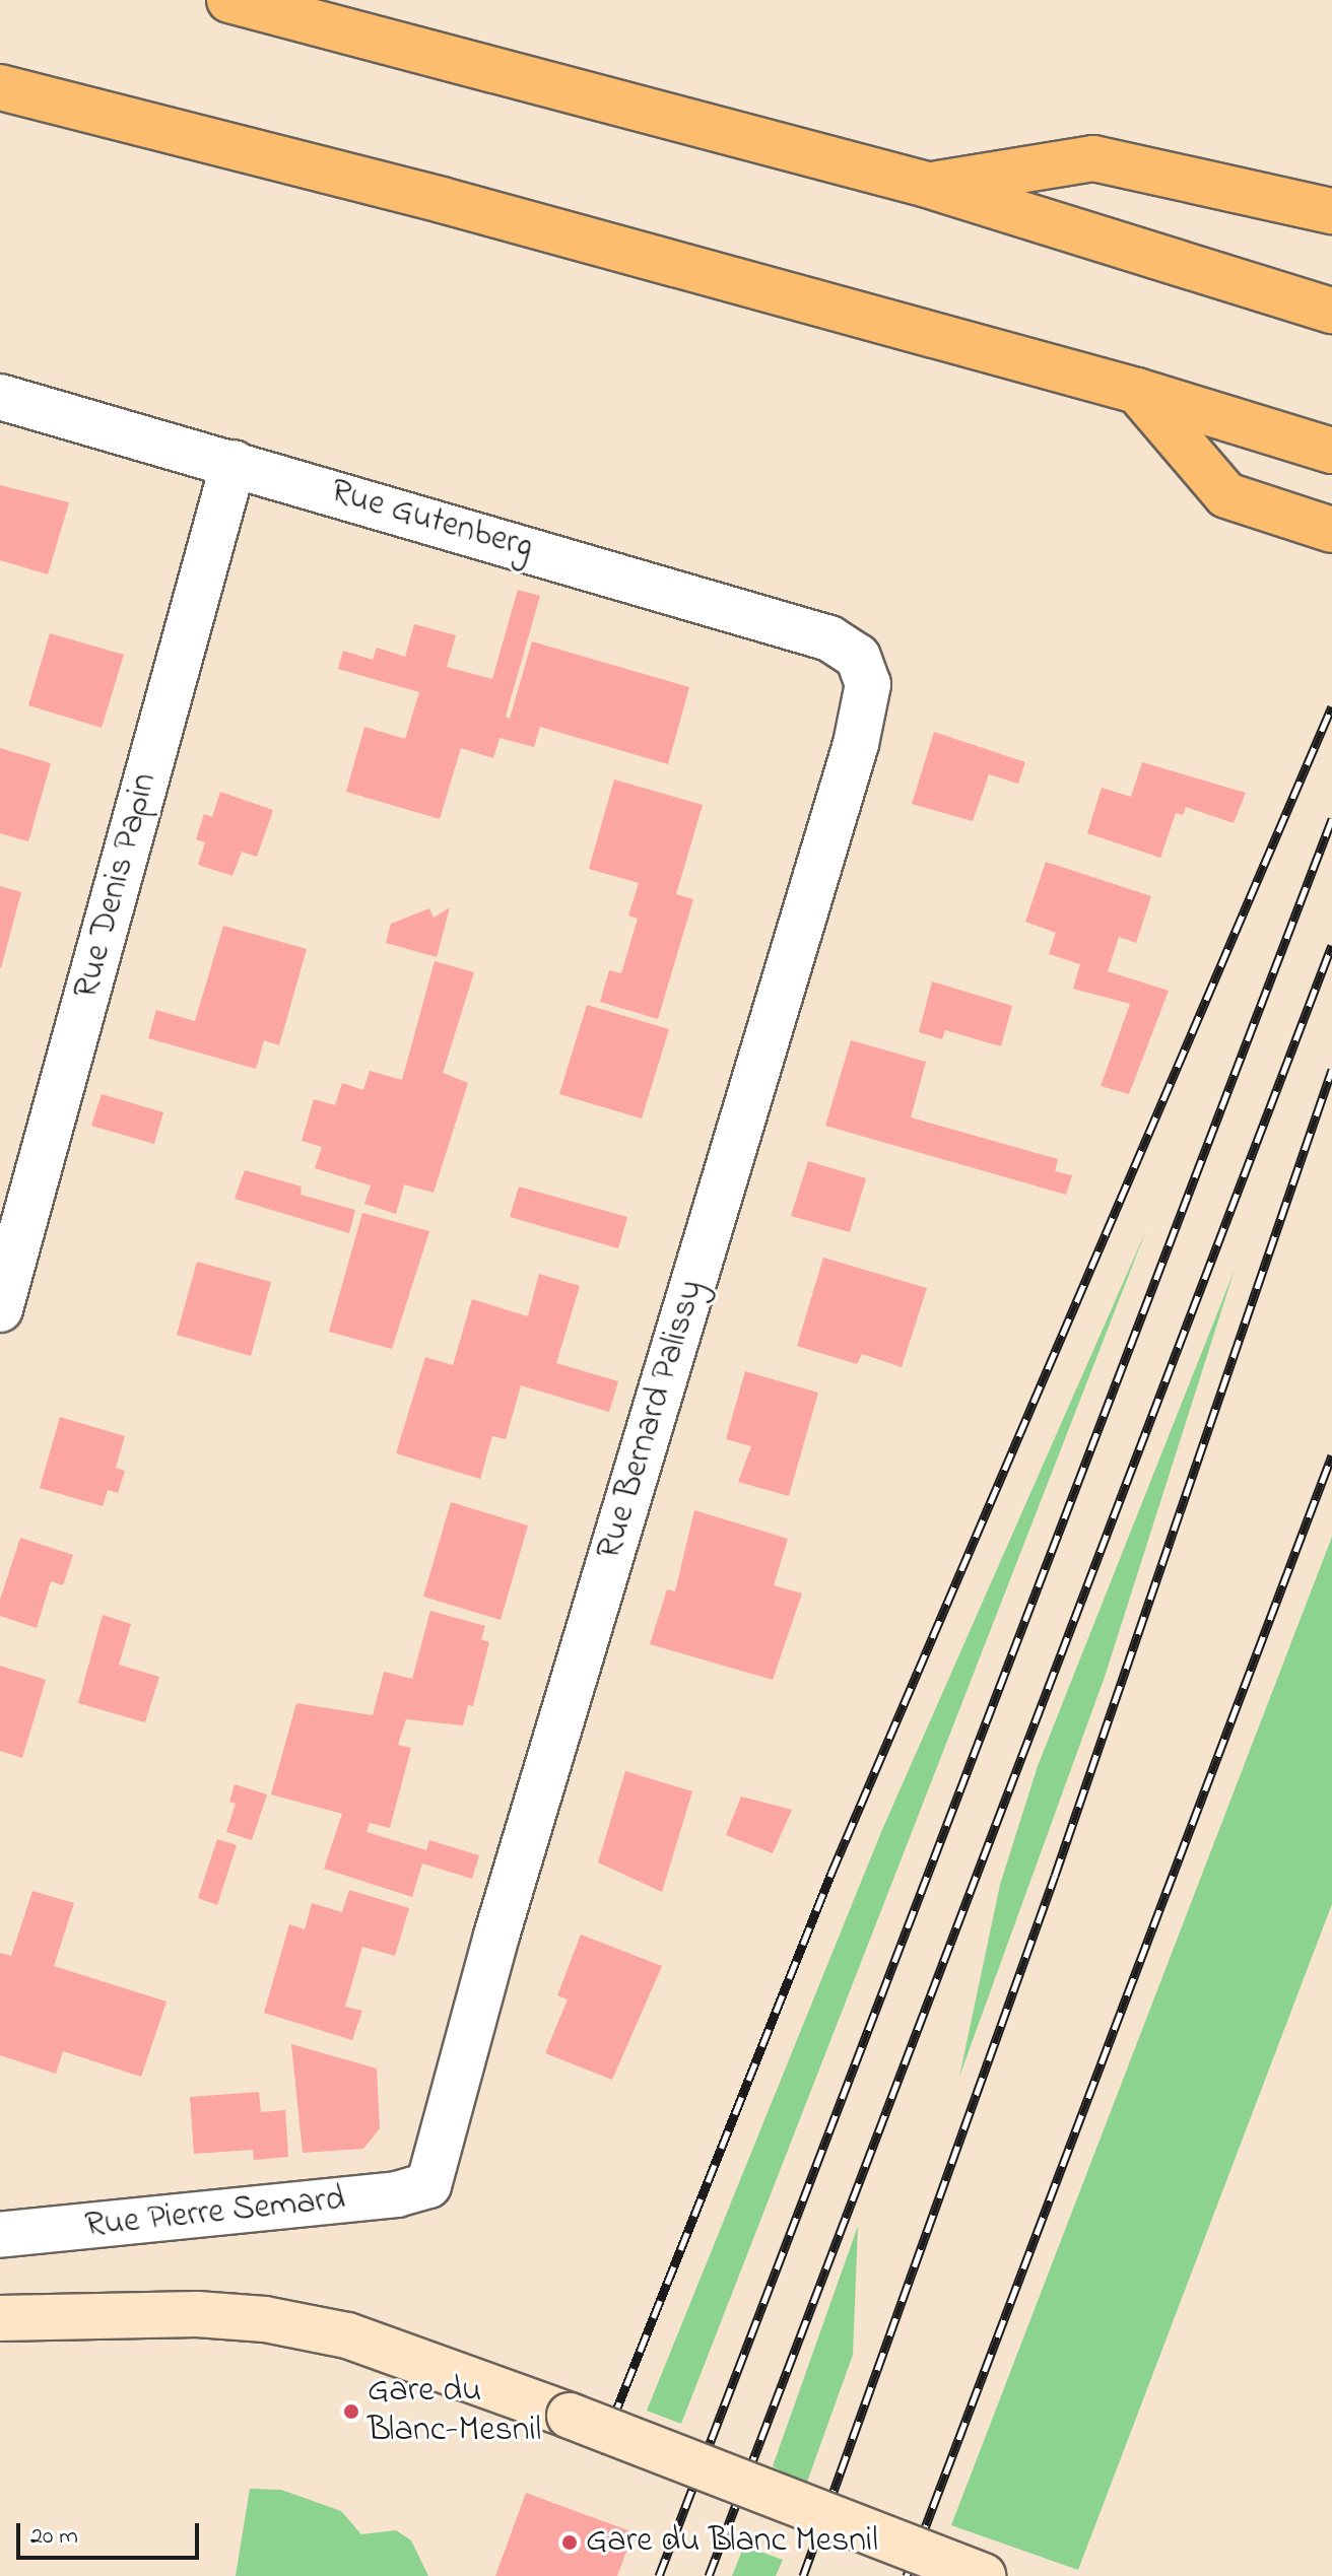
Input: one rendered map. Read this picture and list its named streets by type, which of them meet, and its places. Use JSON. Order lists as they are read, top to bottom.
{
  "streets": {
    "street": [
      "Rue Gutenberg",
      "Rue Denis Papin",
      "Rue Bernard Palissy",
      "Rue Pierre Semard"
    ]
  },
  "crossings": [
    ["Rue Gutenberg", "Rue Denis Papin"],
    ["Rue Gutenberg", "Rue Bernard Palissy"],
    ["Rue Bernard Palissy", "Rue Pierre Semard"]
  ],
  "places": ["Gare du Blanc-Mesnil", "Gare du Blanc Mesnil"],
  "scale_bar": "20 m"
}
